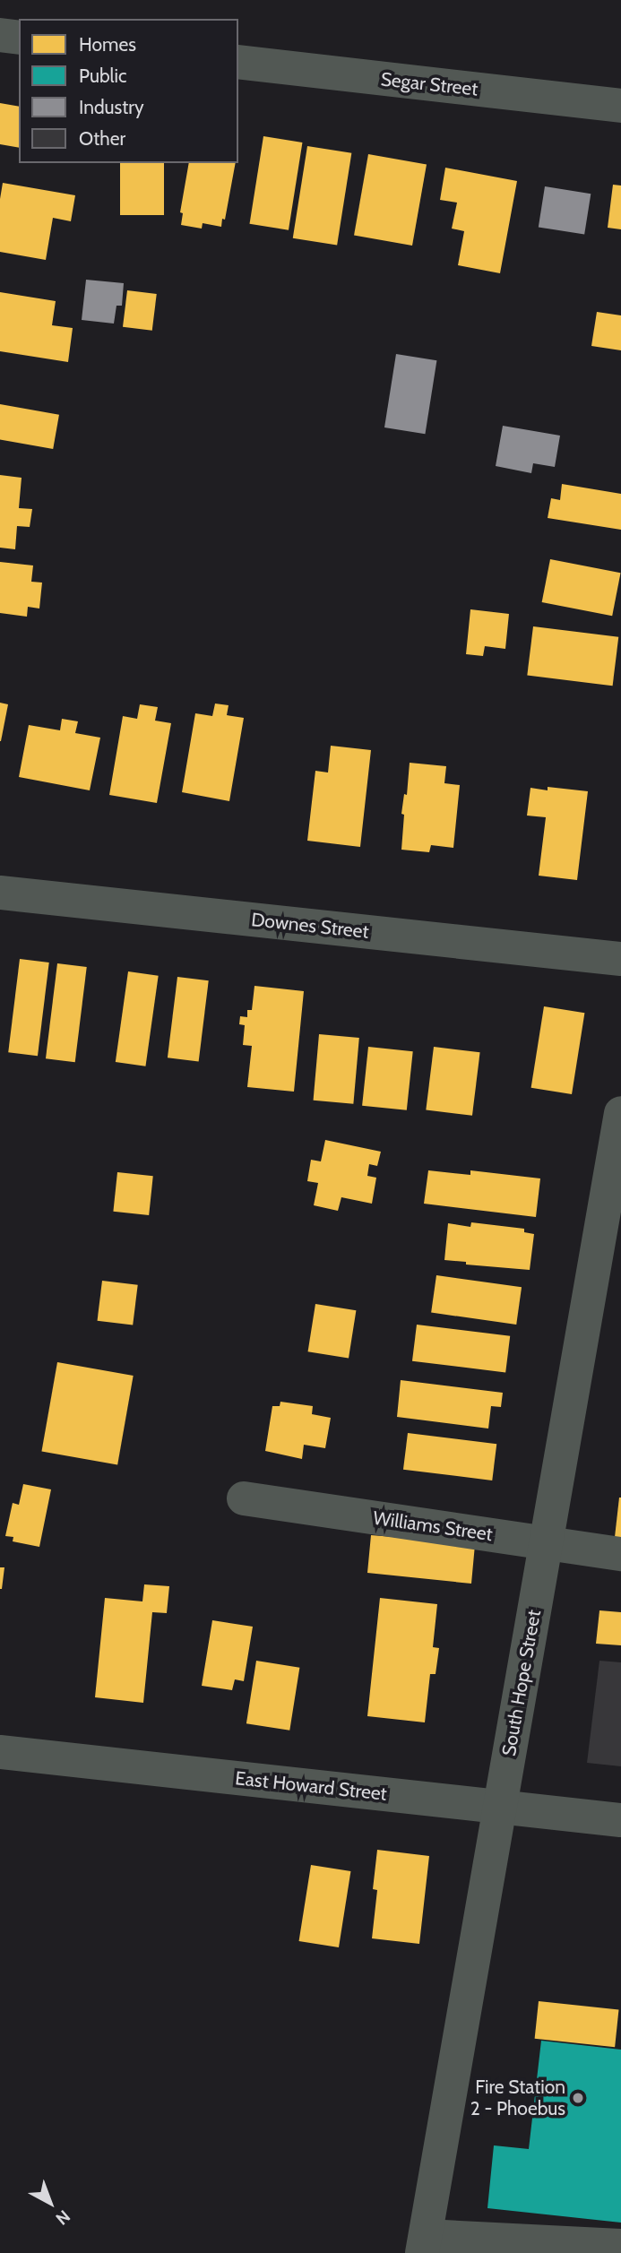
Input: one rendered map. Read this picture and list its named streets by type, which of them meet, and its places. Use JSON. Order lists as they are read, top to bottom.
{
  "streets": {
    "street": [
      "Segar Street",
      "Downes Street",
      "Williams Street",
      "South Hope Street",
      "East Howard Street"
    ]
  },
  "crossings": [
    ["Williams Street", "South Hope Street"],
    ["South Hope Street", "East Howard Street"]
  ],
  "places": ["Fire Station 2 - Phoebus"],
  "legend": [
    "Homes",
    "Public",
    "Industry",
    "Other"
  ],
  "north": "bottom right"
}
